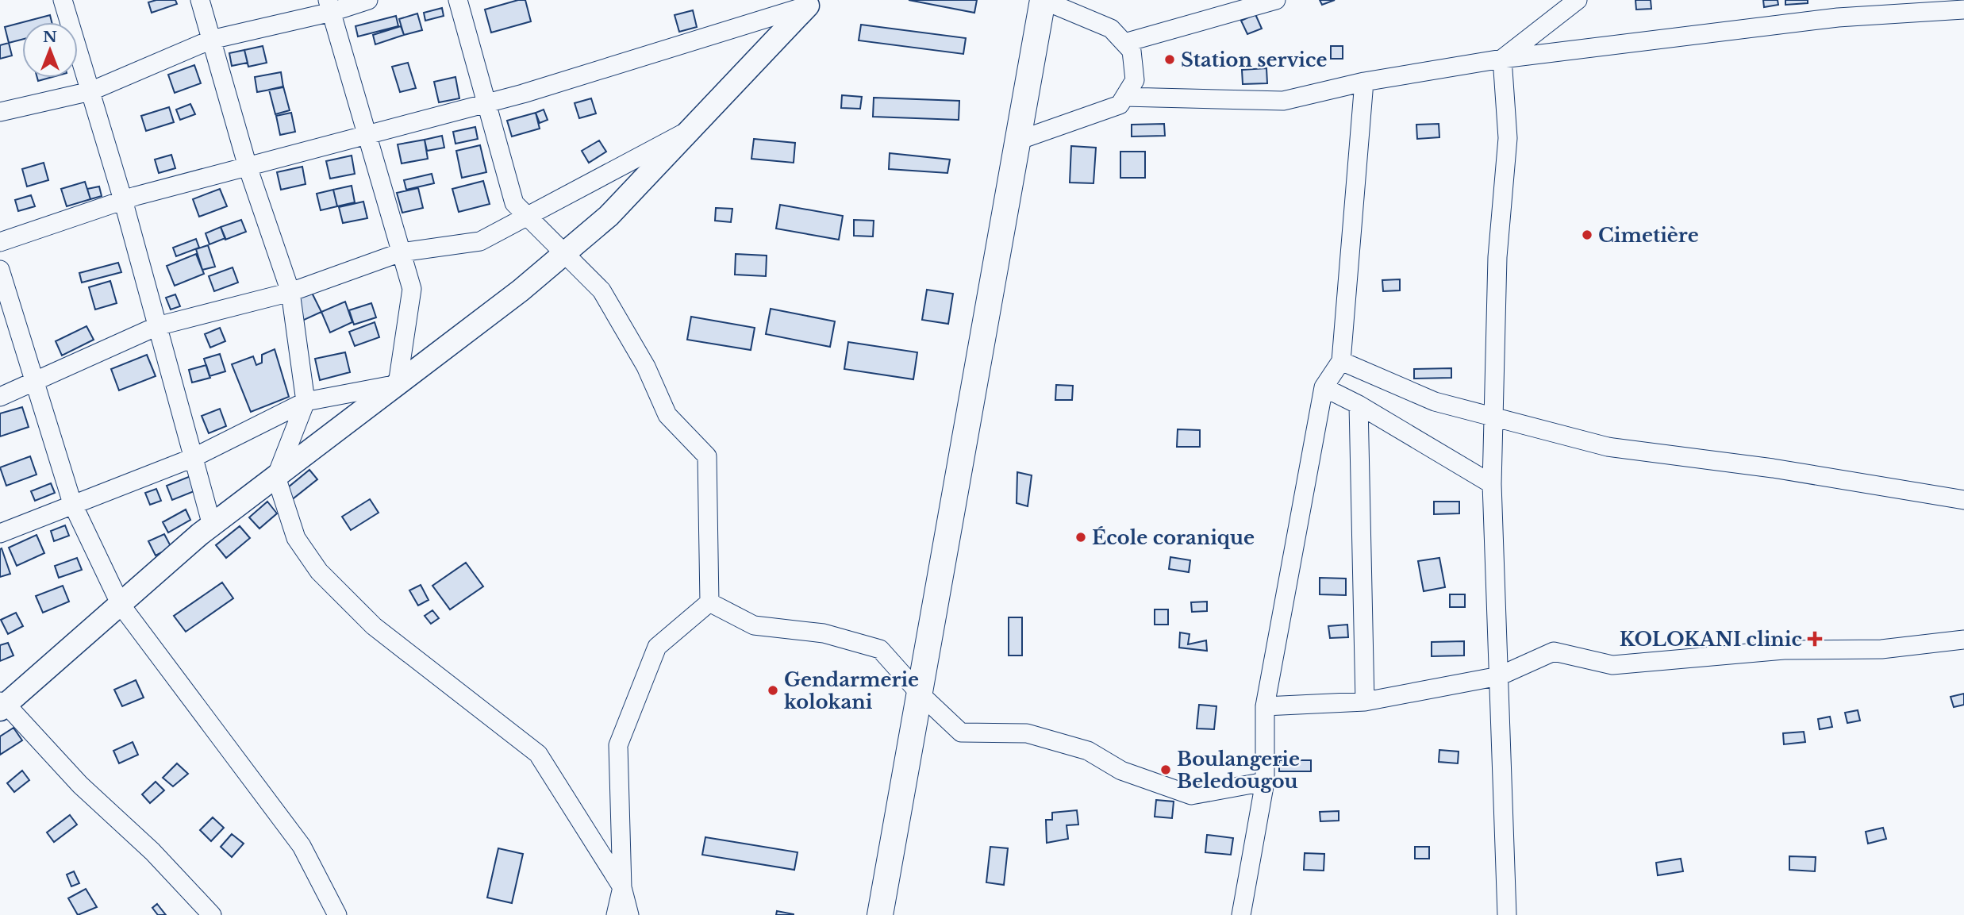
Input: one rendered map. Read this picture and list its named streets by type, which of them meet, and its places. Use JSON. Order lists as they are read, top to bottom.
{
  "places": {
    "other": [
      "Station service",
      "Cimetière",
      "École coranique",
      "Gendarmerie kolokani",
      "Boulangerie Beledougou"
    ],
    "health": ["KOLOKANI clinic"]
  },
  "north": "top"
}
